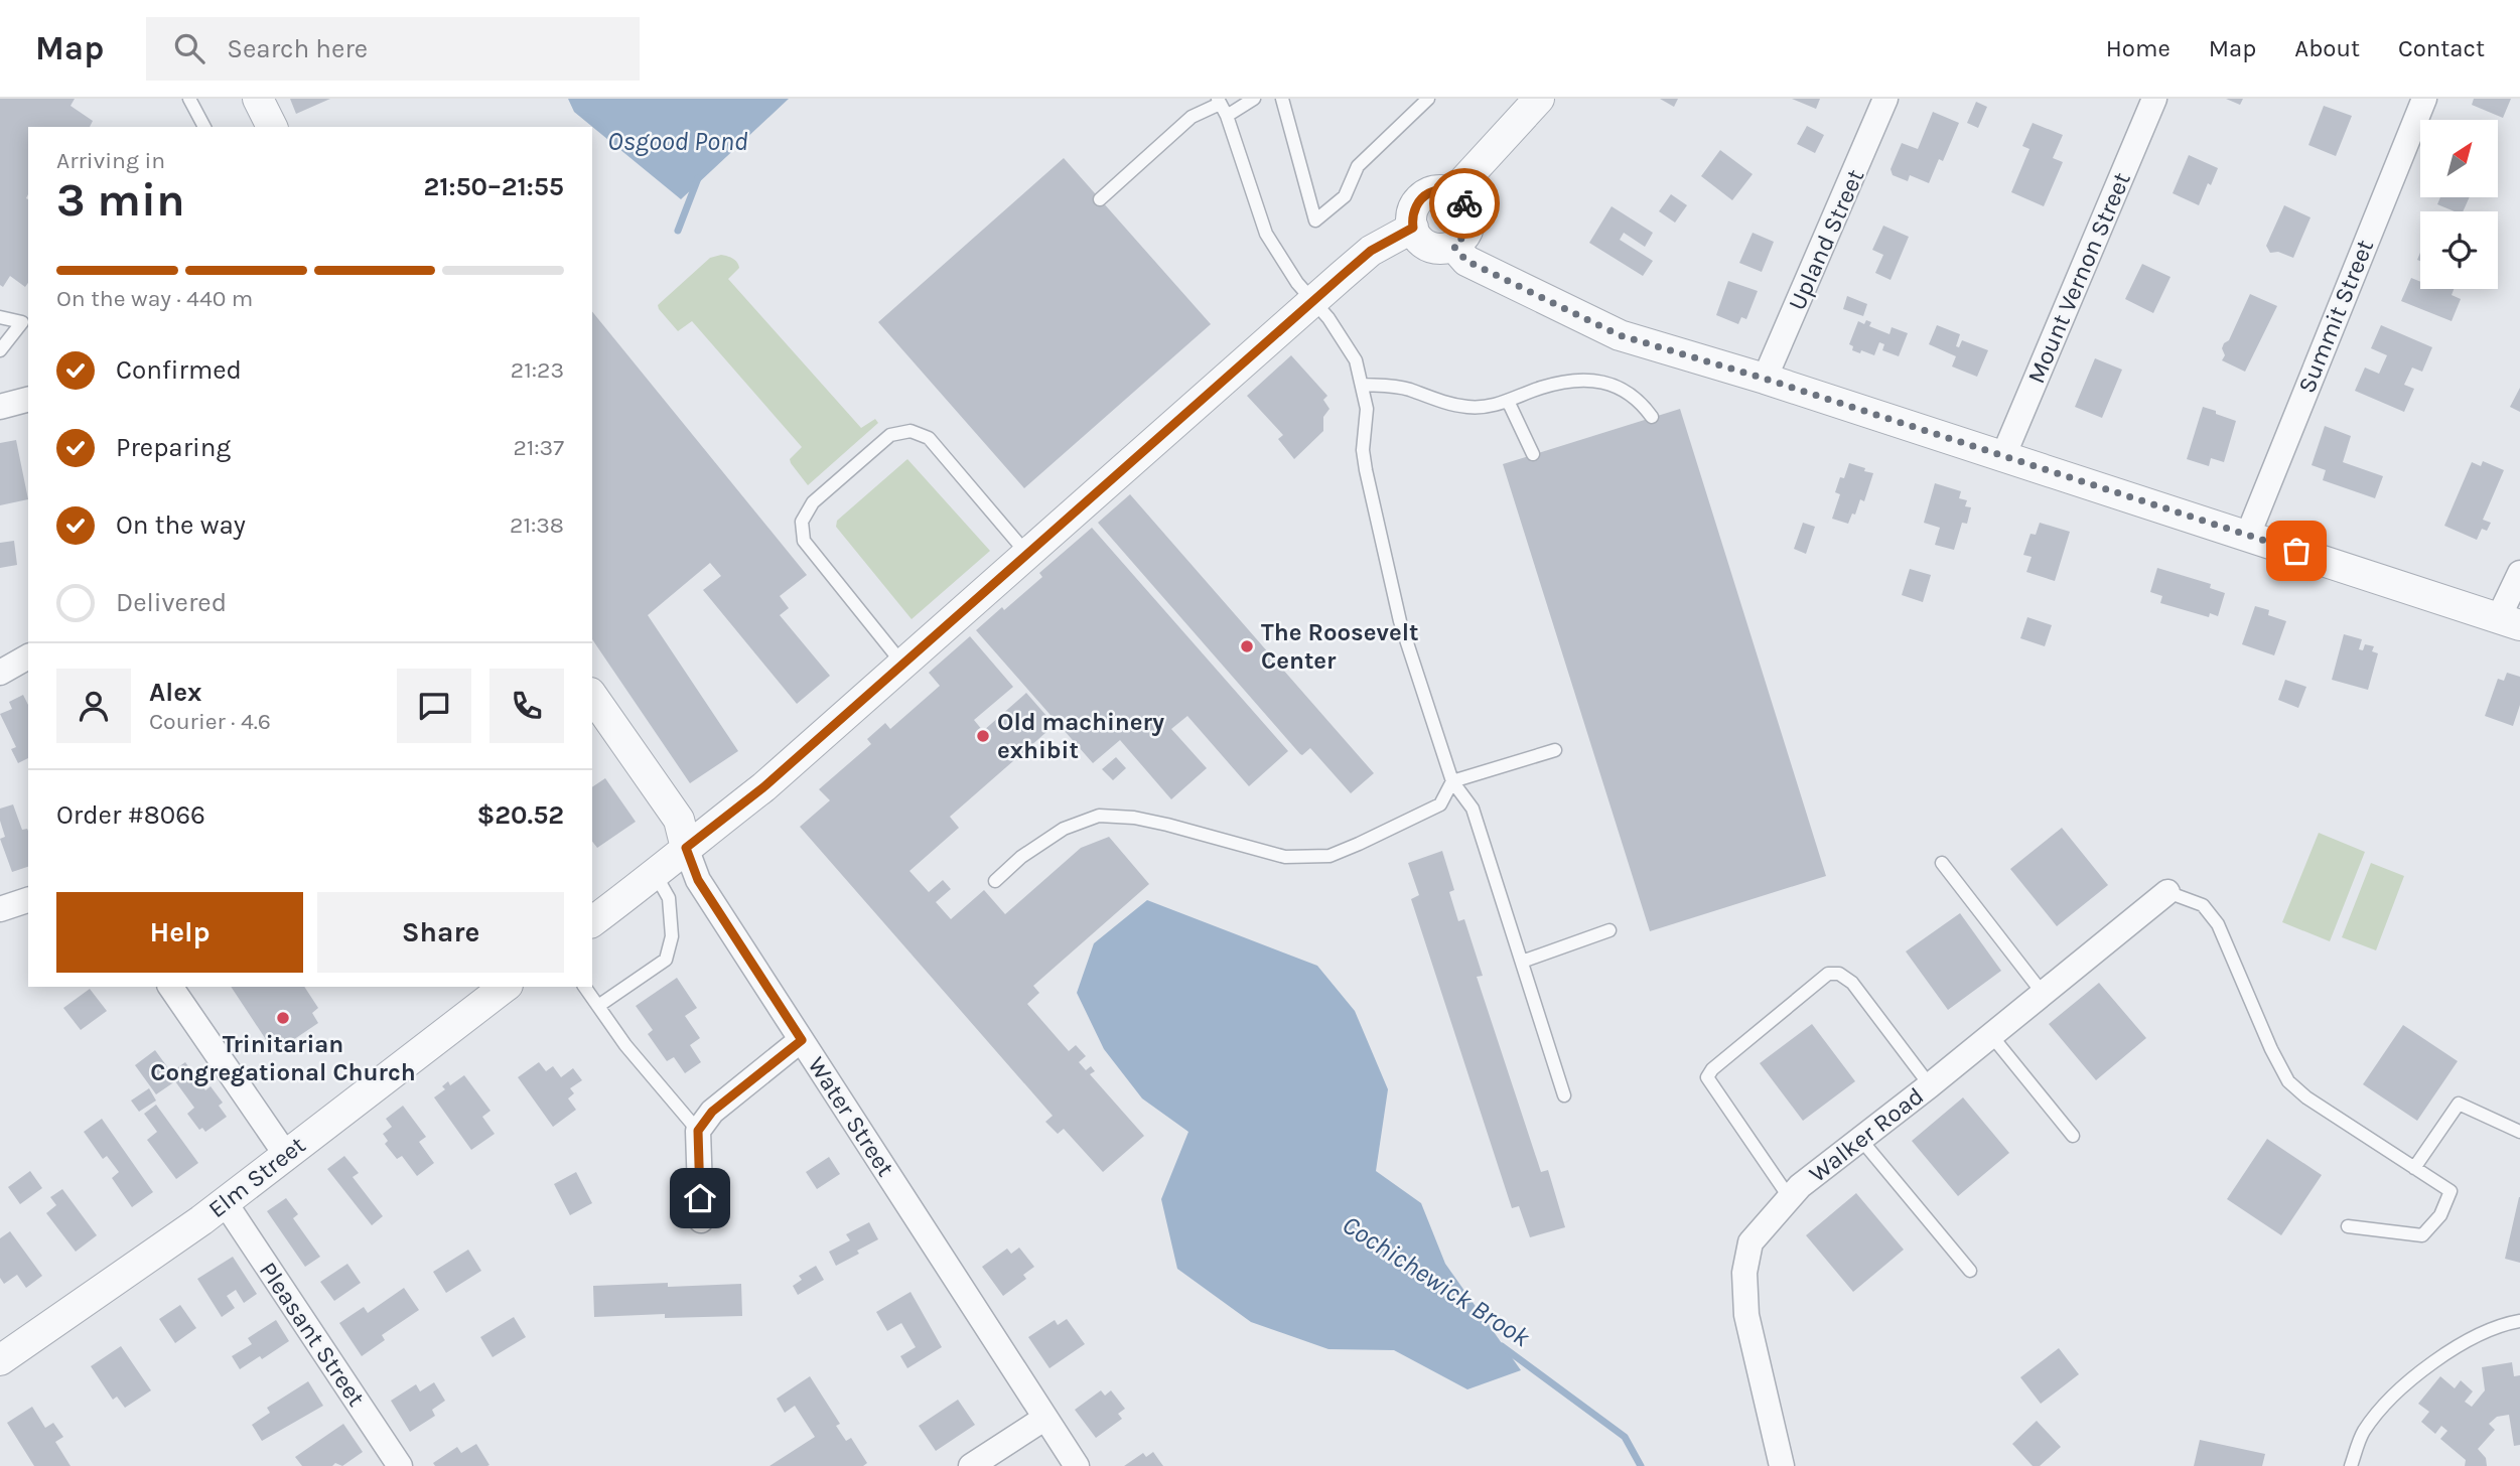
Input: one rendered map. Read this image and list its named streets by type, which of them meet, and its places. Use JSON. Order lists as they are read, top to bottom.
{
  "streets": {
    "street": [
      "Upland Street",
      "Mount Vernon Street",
      "Summit Street",
      "Water Street",
      "Walker Road",
      "Elm Street",
      "Pleasant Street"
    ]
  },
  "crossings": [
    ["Elm Street", "Pleasant Street"]
  ],
  "water": ["Osgood Pond", "Cochichewick Brook"],
  "places": ["The Roosevelt Center", "Old machinery exhibit", "Trinitarian Congregational Church"],
  "north": "top right",
  "page": {
    "header": "Map",
    "search": "Search here",
    "nav": [
      "Home",
      "Map",
      "About",
      "Contact"
    ],
    "heading": ["3 min", "Arriving in", "21:50–21:55"],
    "panel": [
      "Alex",
      "Courier · 4.6",
      "Order #8066",
      "$20.52"
    ],
    "bar": "On the way · 440 m",
    "list": [
      ["Confirmed", "21:23"],
      ["Preparing", "21:37"],
      ["On the way", "21:38"],
      "Delivered"
    ],
    "buttons": ["Help", "Share"]
  }
}
